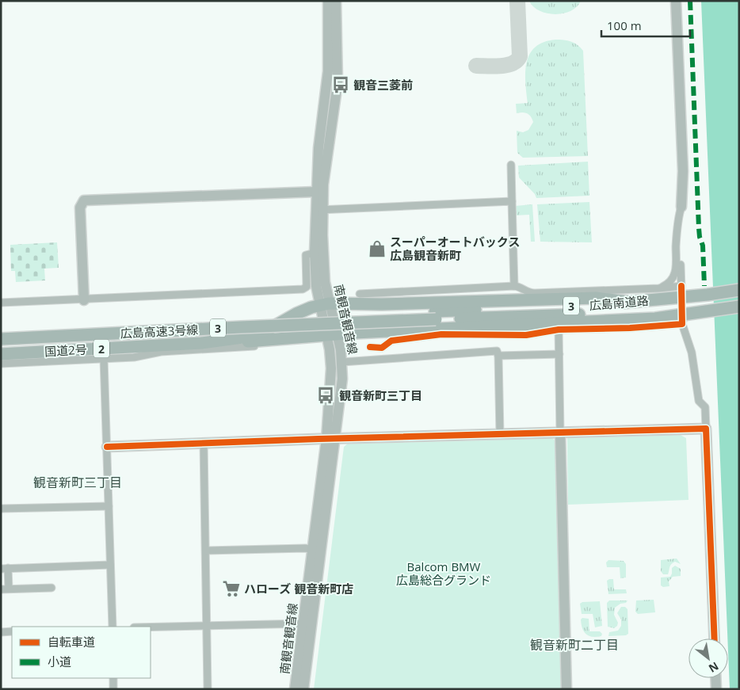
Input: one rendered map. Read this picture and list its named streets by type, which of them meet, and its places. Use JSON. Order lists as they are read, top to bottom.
{
  "streets": {
    "highway": [
      "広島南道路",
      "3",
      "広島高速3号線",
      "2",
      "国道2号"
    ],
    "street": ["南観音観音線"]
  },
  "crossings": [
    ["広島南道路", "3"],
    ["広島南道路", "広島高速3号線"],
    ["南観音観音線", "2"],
    ["南観音観音線", "国道2号"],
    ["2", "国道2号"]
  ],
  "districts": ["観音新町三丁目", "観音新町二丁目"],
  "parks": ["Balcom BMW 広島総合グランド"],
  "places": {
    "bus stop": ["観音三菱前", "観音新町三丁目"],
    "shop": ["スーパーオートバックス 広島観音新町"],
    "supermarket": ["ハローズ 観音新町店"]
  },
  "legend": ["自転車道", "小道"],
  "scale_bar": "100 m",
  "north": "bottom right"
}
